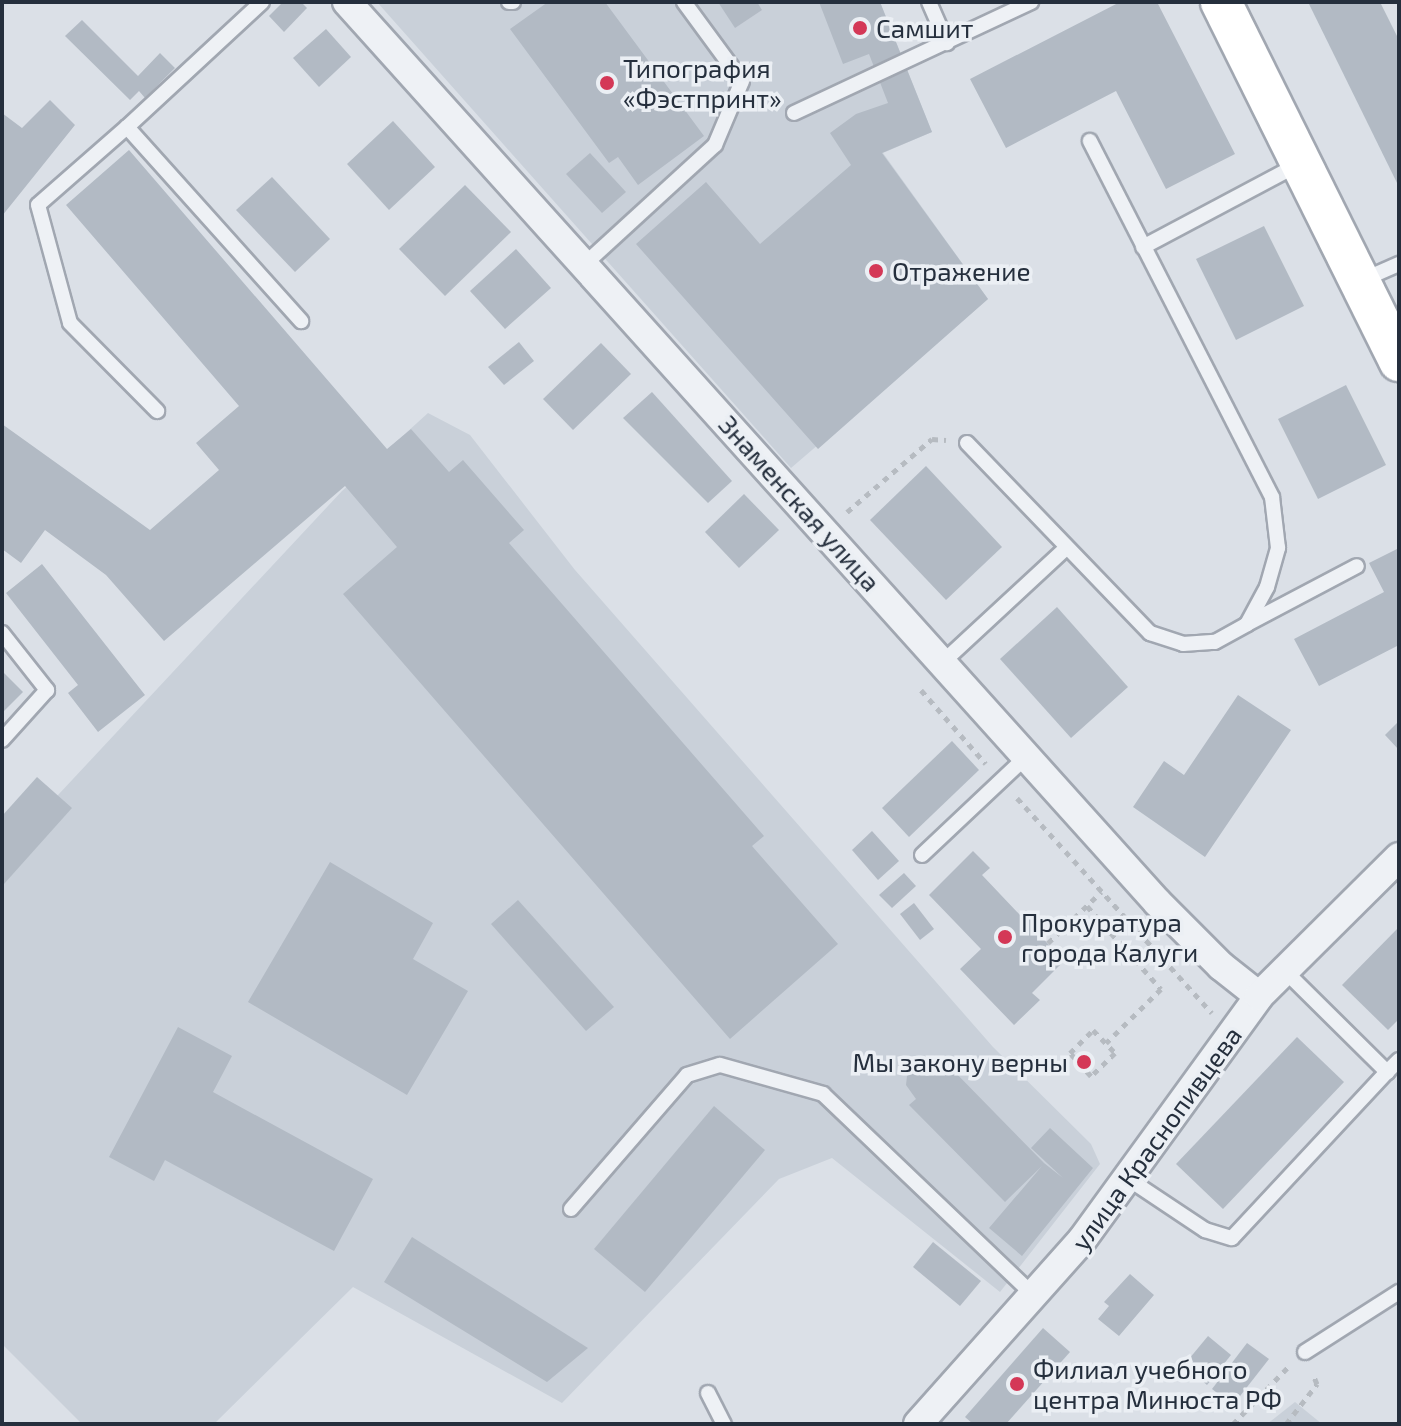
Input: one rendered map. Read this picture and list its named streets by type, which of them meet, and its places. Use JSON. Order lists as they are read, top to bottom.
{
  "streets": {
    "street": ["Знаменская улица", "улица Краснопивцева"]
  },
  "crossings": [
    ["Знаменская улица", "улица Краснопивцева"]
  ],
  "places": [
    "Самшит",
    "Типография «Фэстпринт»",
    "Отражение",
    "Прокуратура города Калуги",
    "Мы закону верны",
    "Филиал учебного центра Минюста РФ"
  ]
}
